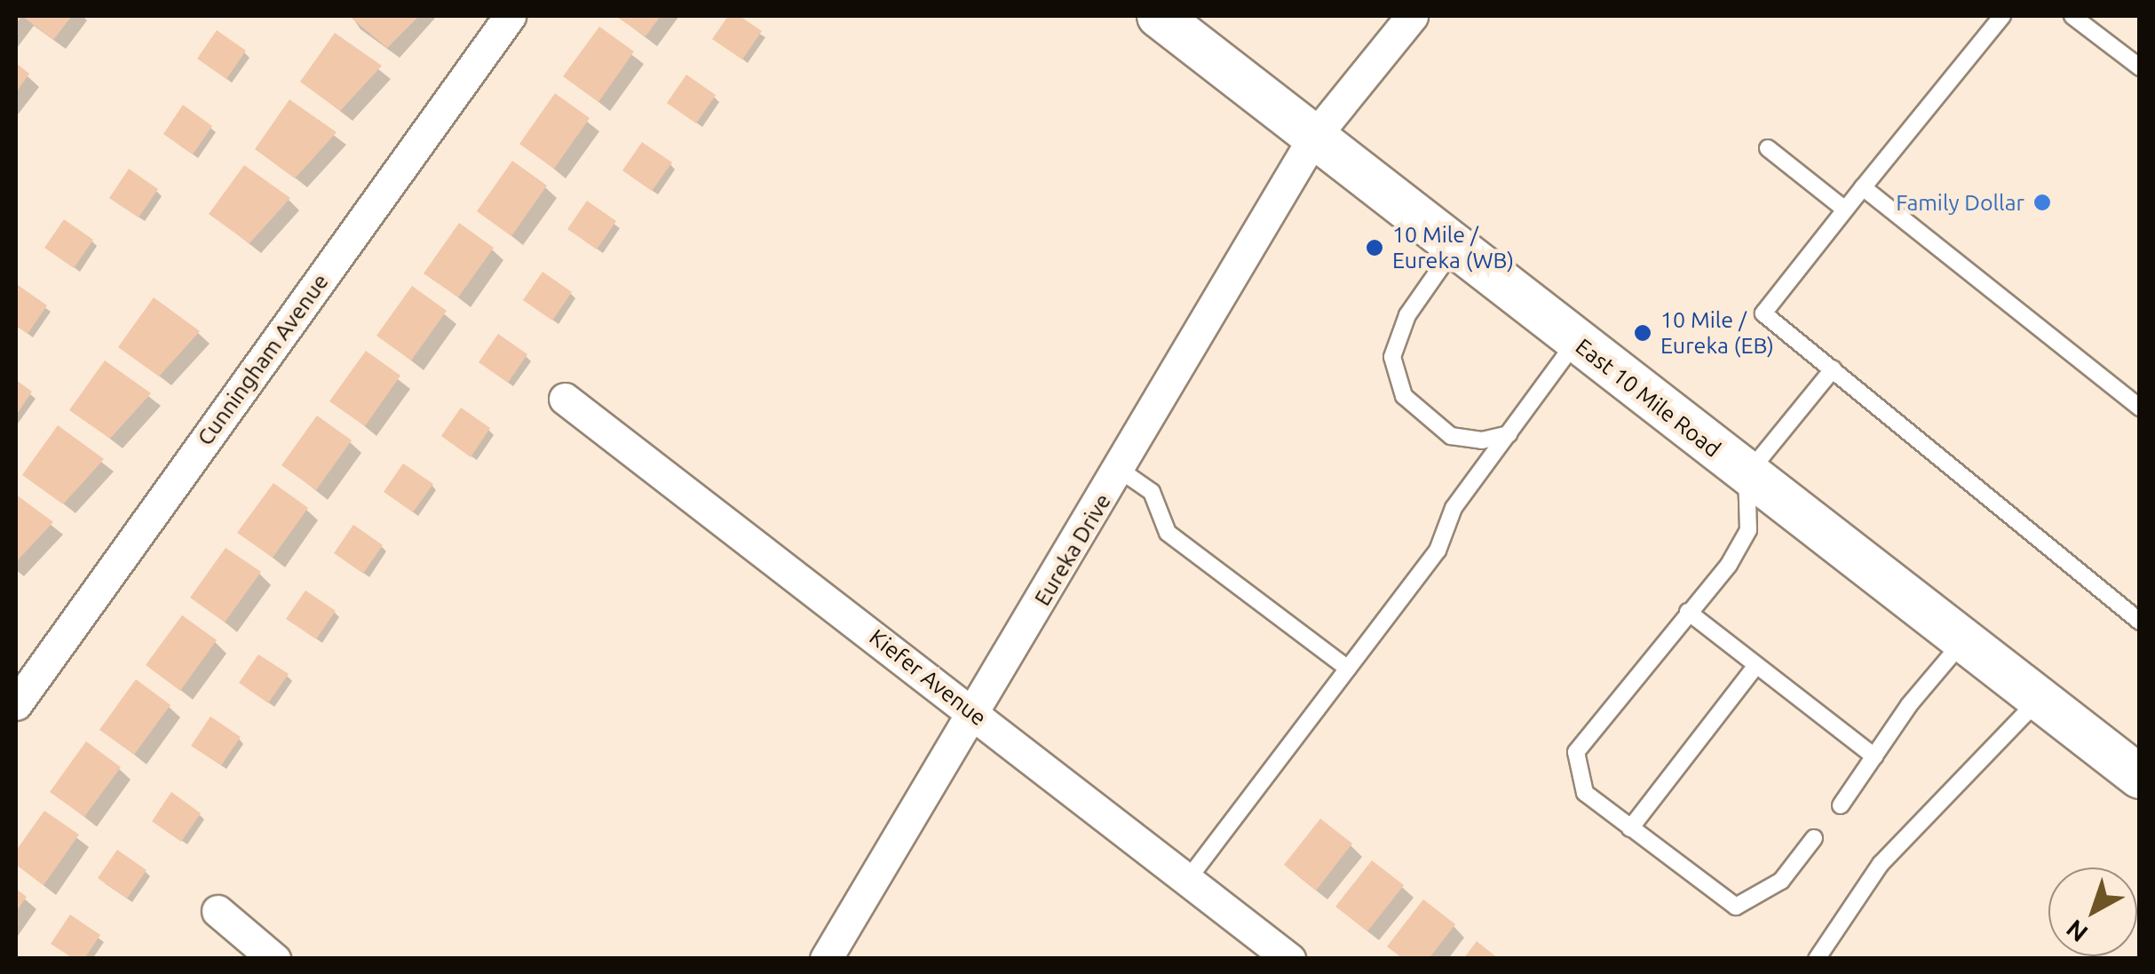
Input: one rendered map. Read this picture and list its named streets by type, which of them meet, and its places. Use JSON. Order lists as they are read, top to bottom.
{
  "streets": {
    "main road": ["East 10 Mile Road"],
    "street": ["Cunningham Avenue", "Eureka Drive", "Kiefer Avenue"]
  },
  "crossings": [
    ["East 10 Mile Road", "Eureka Drive"],
    ["Eureka Drive", "Kiefer Avenue"]
  ],
  "places": ["Family Dollar", "10 Mile / Eureka (WB)", "10 Mile / Eureka (EB)"],
  "north": "bottom left"
}
